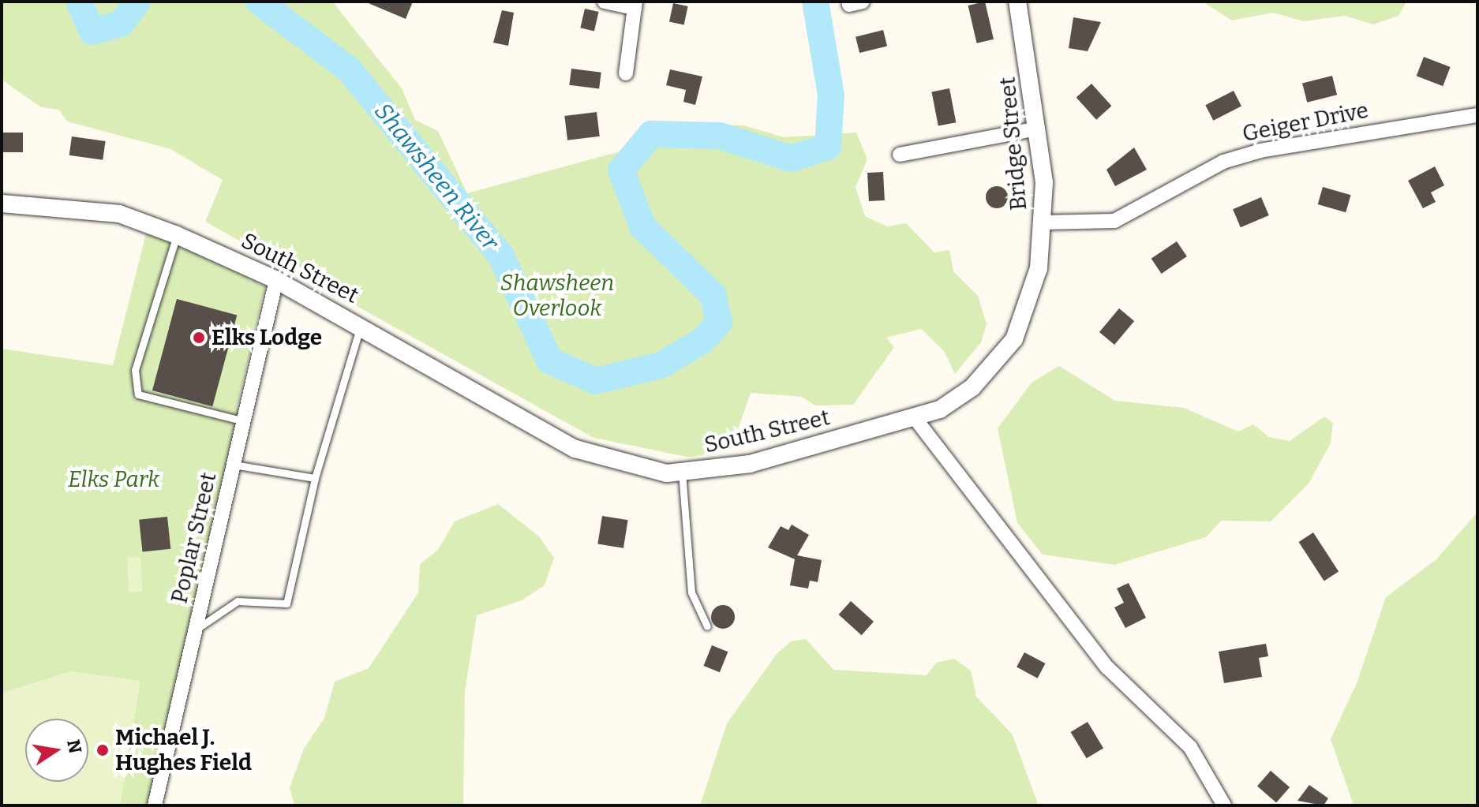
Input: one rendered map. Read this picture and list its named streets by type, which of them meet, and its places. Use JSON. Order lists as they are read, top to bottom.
{
  "streets": {
    "street": [
      "Geiger Drive",
      "Bridge Street",
      "South Street",
      "Poplar Street"
    ]
  },
  "crossings": [
    ["Geiger Drive", "Bridge Street"],
    ["Bridge Street", "South Street"],
    ["South Street", "Poplar Street"]
  ],
  "water": ["Shawsheen River"],
  "parks": ["Shawsheen Overlook", "Elks Park"],
  "places": ["Elks Lodge", "Michael J. Hughes Field"],
  "north": "right"
}
